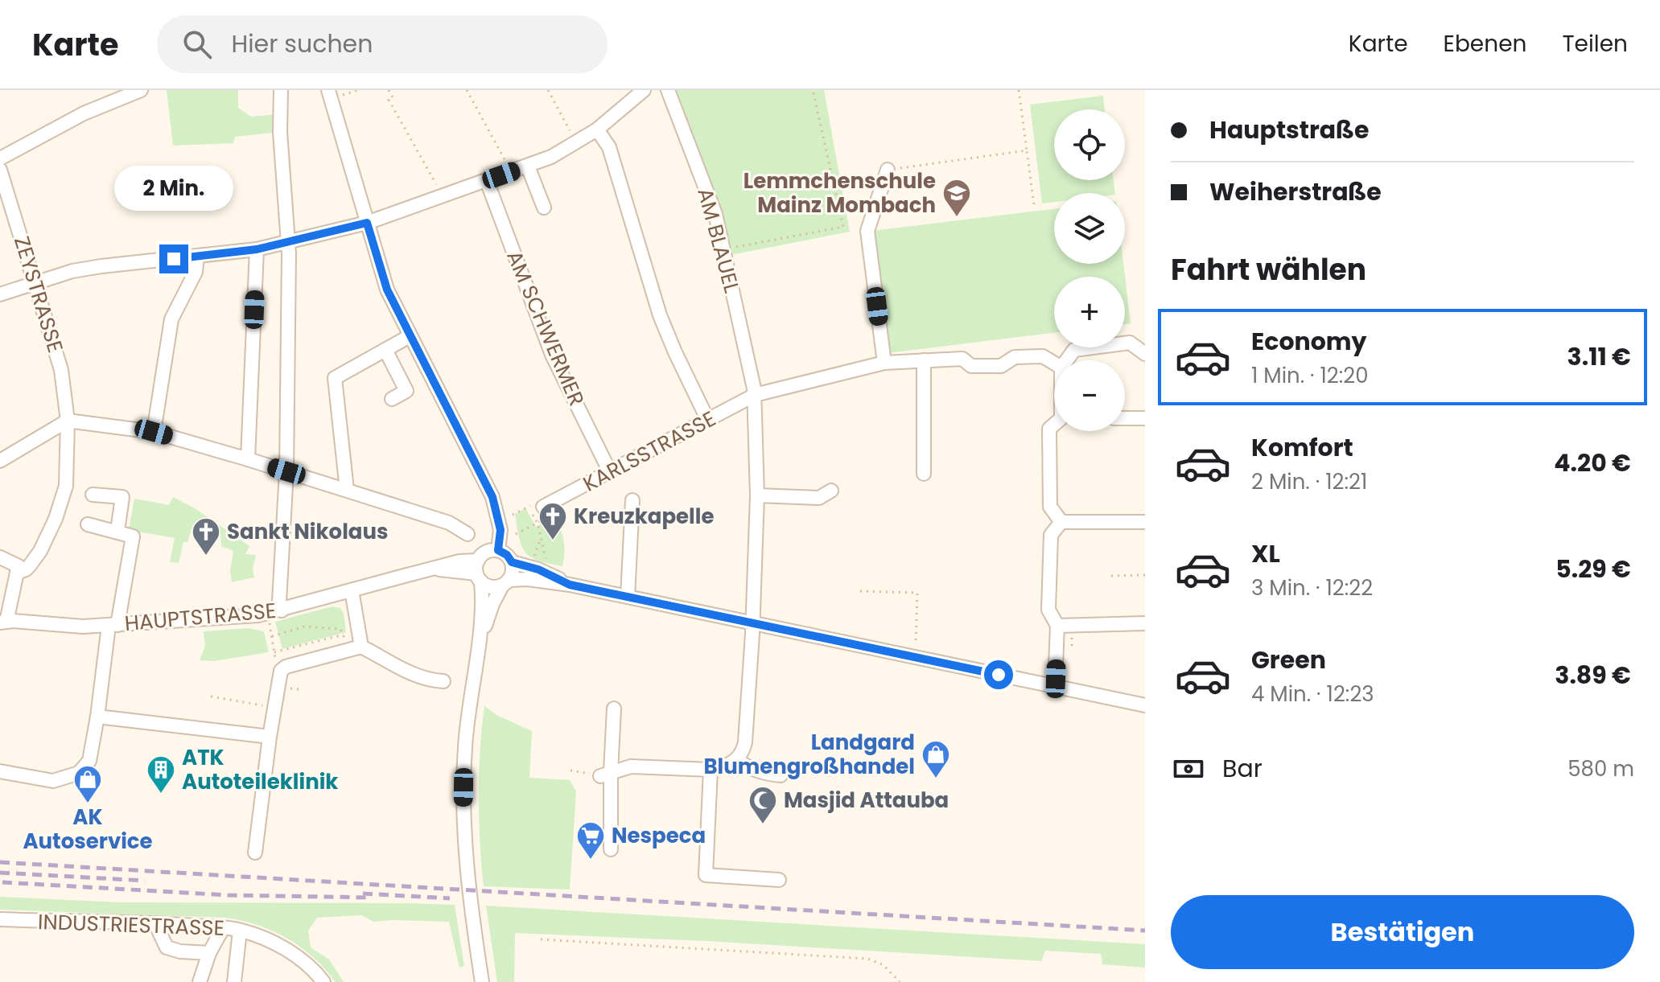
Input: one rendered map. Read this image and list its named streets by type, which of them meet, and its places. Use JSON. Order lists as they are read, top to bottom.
{
  "streets": {
    "street": [
      "AM BLAUEL",
      "ZEYSTRASSE",
      "AM SCHWERMER",
      "KARLSSTRASSE",
      "HAUPTSTRASSE",
      "INDUSTRIESTRASSE"
    ]
  },
  "crossings": [
    ["AM BLAUEL", "KARLSSTRASSE"],
    ["AM SCHWERMER", "KARLSSTRASSE"]
  ],
  "places": {
    "school or university": ["Lemmchenschule Mainz Mombach"],
    "church": ["Kreuzkapelle", "Sankt Nikolaus"],
    "shop": ["Landgard Blumengroßhandel", "AK Autoservice"],
    "building": ["ATK Autoteileklinik"],
    "mosque": ["Masjid Attauba"],
    "supermarket": ["Nespeca"]
  },
  "page": {
    "header": "Karte",
    "search": "Hier suchen",
    "nav": ["Karte", "Ebenen", "Teilen"],
    "banner": ["Hauptstraße", "Weiherstraße"],
    "map_buttons": ["+", "−"],
    "bubble": "2 Min.",
    "heading": "Fahrt wählen",
    "list": [
      {
        "name": "Economy",
        "note": "1 Min. · 12:20",
        "value": "3.11 €"
      },
      {
        "name": "Komfort",
        "note": "2 Min. · 12:21",
        "value": "4.20 €"
      },
      {
        "name": "XL",
        "note": "3 Min. · 12:22",
        "value": "5.29 €"
      },
      {
        "name": "Green",
        "note": "4 Min. · 12:23",
        "value": "3.89 €"
      }
    ],
    "pay": ["Bar", "580 m"],
    "buttons": "Bestätigen"
  }
}
